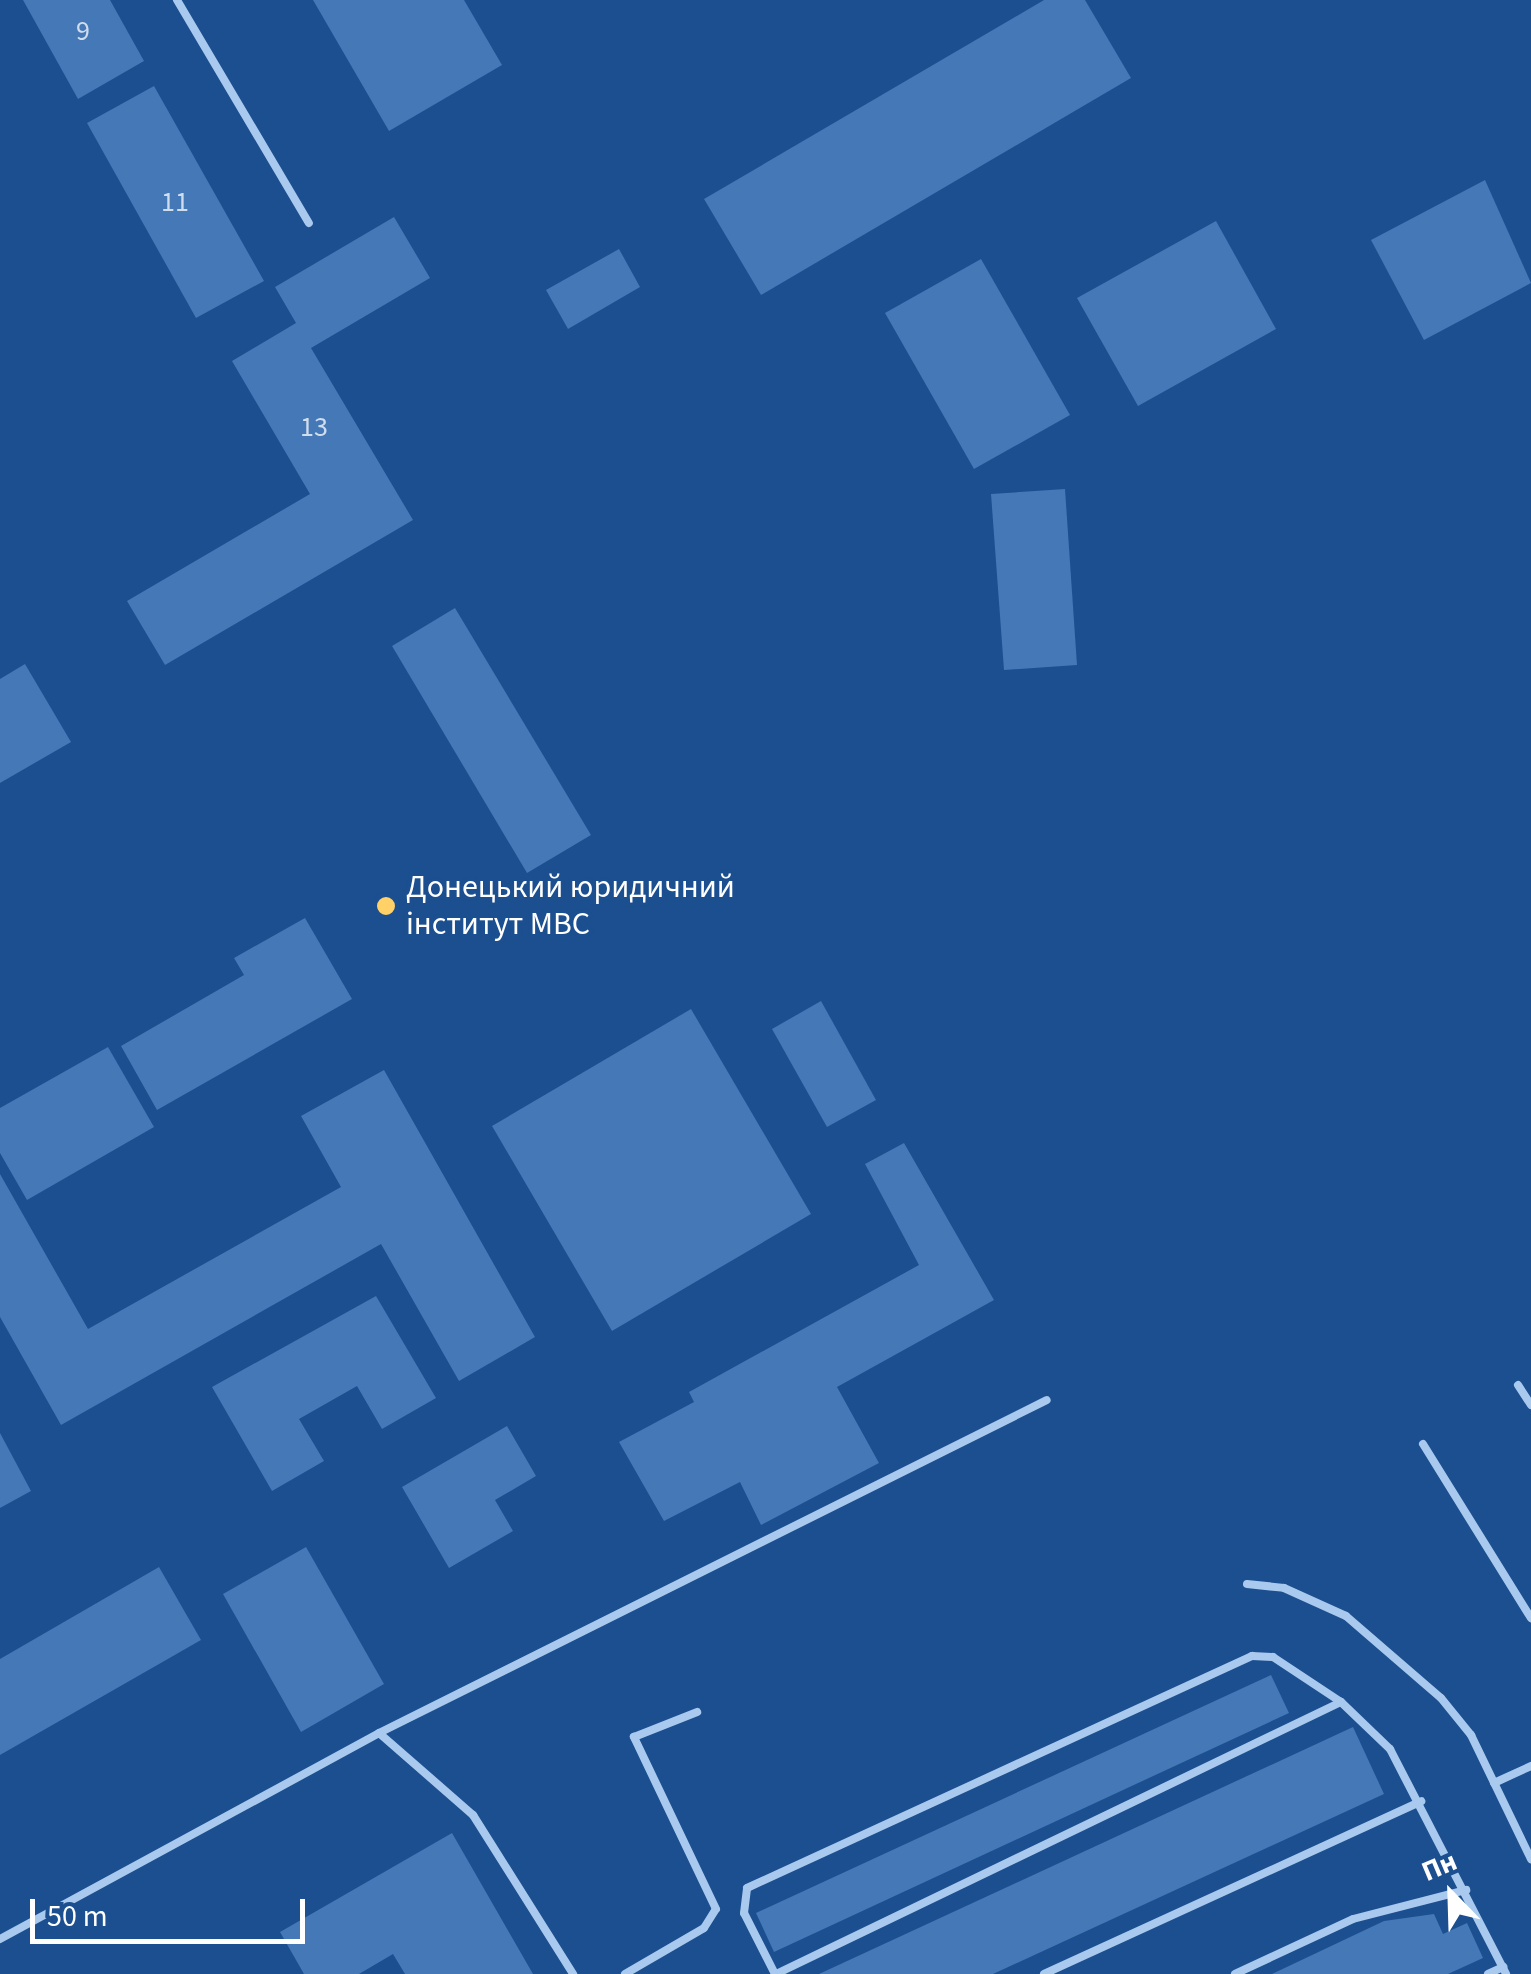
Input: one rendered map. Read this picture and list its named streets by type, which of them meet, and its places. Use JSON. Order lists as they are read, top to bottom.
{
  "places": ["Донецький юридичний інститут МВС"],
  "house_numbers": ["9", "11", "13"],
  "scale_bar": "50 m",
  "north": "top left"
}
